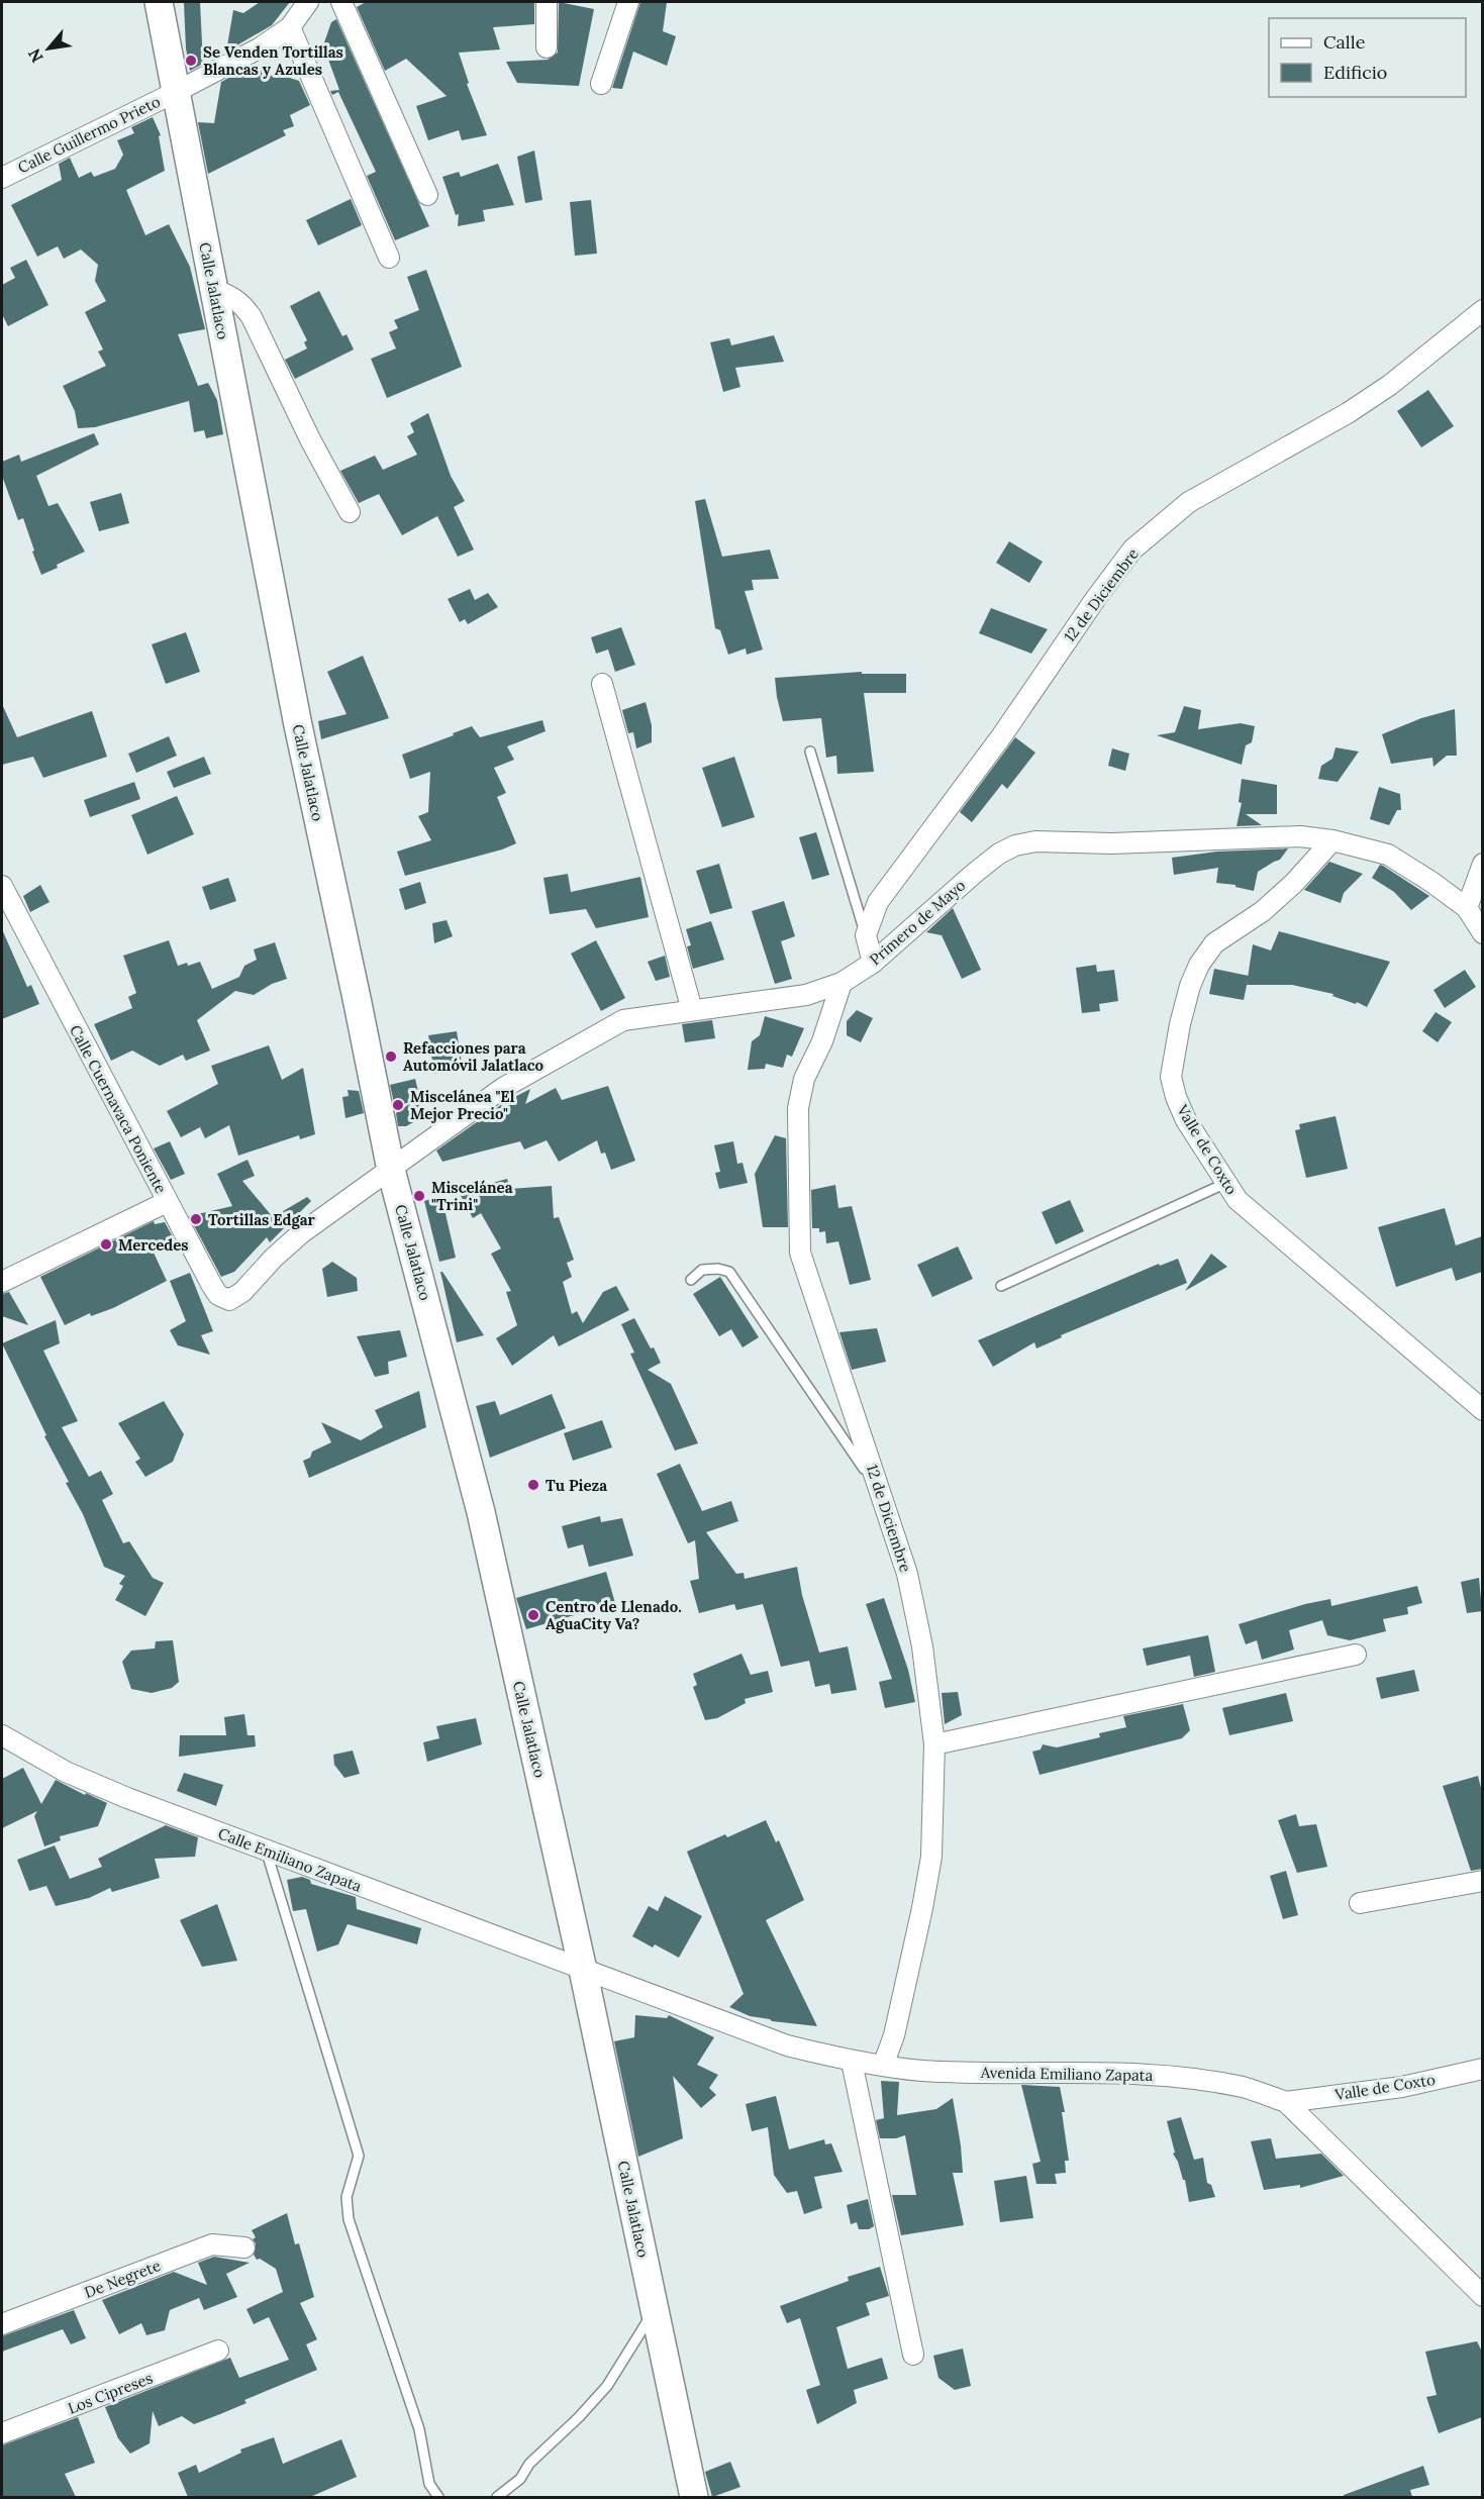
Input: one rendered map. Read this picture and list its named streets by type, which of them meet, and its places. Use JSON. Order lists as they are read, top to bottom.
{
  "streets": {
    "main road": ["Calle Jalatlaco"],
    "street": [
      "Calle Guillermo Prieto",
      "12 de Diciembre",
      "Primero de Mayo",
      "Calle Cuernavaca Poniente",
      "Valle de Coxto",
      "Calle Emiliano Zapata",
      "Avenida Emiliano Zapata",
      "De Negrete",
      "Los Cipreses"
    ]
  },
  "crossings": [
    ["Calle Guillermo Prieto", "Calle Jalatlaco"],
    ["Calle Jalatlaco", "Primero de Mayo"],
    ["Calle Jalatlaco", "Calle Emiliano Zapata"],
    ["Calle Jalatlaco", "Avenida Emiliano Zapata"],
    ["12 de Diciembre", "Primero de Mayo"],
    ["12 de Diciembre", "Avenida Emiliano Zapata"],
    ["Primero de Mayo", "Calle Cuernavaca Poniente"],
    ["Primero de Mayo", "Valle de Coxto"],
    ["Valle de Coxto", "Avenida Emiliano Zapata"],
    ["Calle Emiliano Zapata", "Avenida Emiliano Zapata"]
  ],
  "places": [
    "Se Venden Tortillas Blancas y Azules",
    "Refacciones para Automóvil Jalatlaco",
    "Miscelánea \"El Mejor Precio\"",
    "Miscelánea \"Trini\"",
    "Tortillas Edgar",
    "Mercedes",
    "Tu Pieza",
    "Centro de Llenado. AguaCity Va?"
  ],
  "legend": ["Calle", "Edificio"],
  "north": "bottom left"
}
